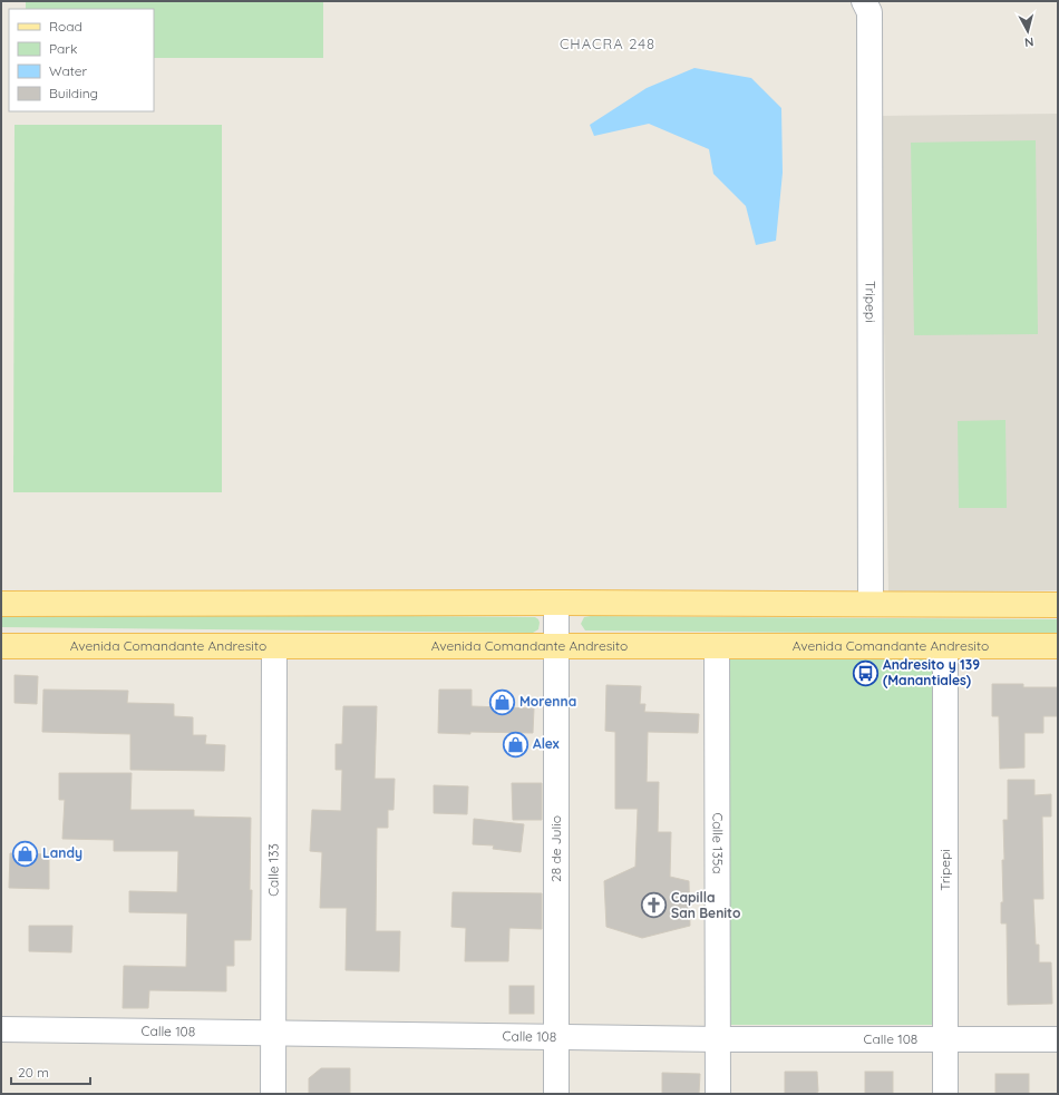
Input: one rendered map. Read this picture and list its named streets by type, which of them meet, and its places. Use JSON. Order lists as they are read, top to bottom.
{
  "streets": {
    "main road": ["Avenida Comandante Andresito"],
    "street": [
      "Tripepi",
      "Calle 135a",
      "28 de Julio",
      "Calle 133",
      "Calle 108"
    ]
  },
  "crossings": [
    ["Tripepi", "Avenida Comandante Andresito"],
    ["Tripepi", "Calle 108"],
    ["Avenida Comandante Andresito", "Calle 135a"],
    ["Avenida Comandante Andresito", "28 de Julio"],
    ["Avenida Comandante Andresito", "Calle 133"],
    ["Calle 135a", "Calle 108"],
    ["28 de Julio", "Calle 108"],
    ["Calle 133", "Calle 108"]
  ],
  "districts": ["CHACRA 248"],
  "places": {
    "bus stop": ["Andresito y 139 (Manantiales)"],
    "shop": ["Morenna", "Alex", "Landy"],
    "church": ["Capilla San Benito"]
  },
  "legend": [
    "Road",
    "Park",
    "Water",
    "Building"
  ],
  "scale_bar": "20 m",
  "north": "bottom"
}
